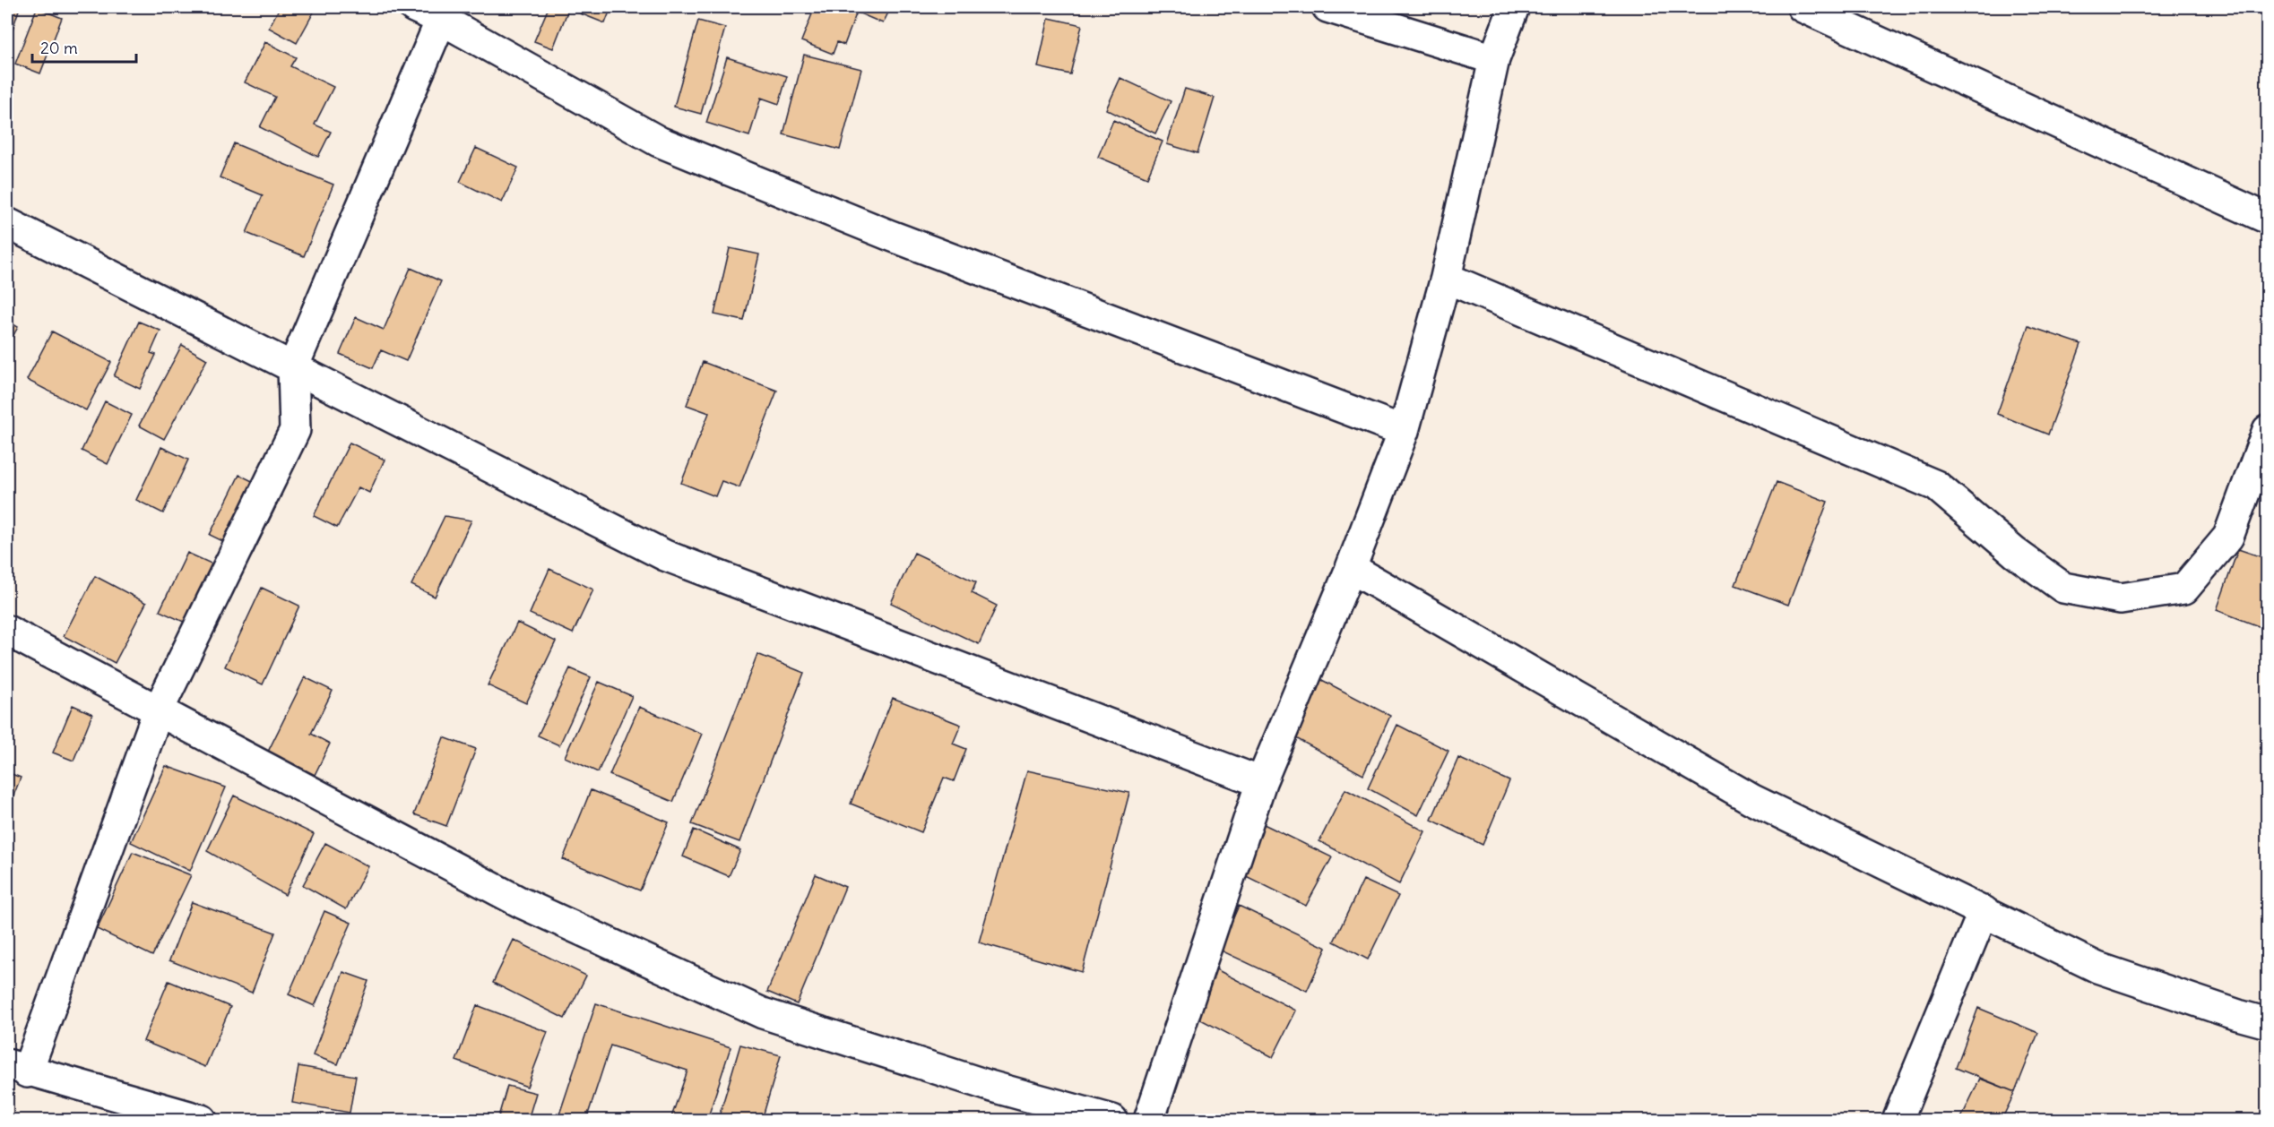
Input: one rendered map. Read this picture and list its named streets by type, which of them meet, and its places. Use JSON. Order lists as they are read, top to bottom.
{
  "scale_bar": "20 m"
}
